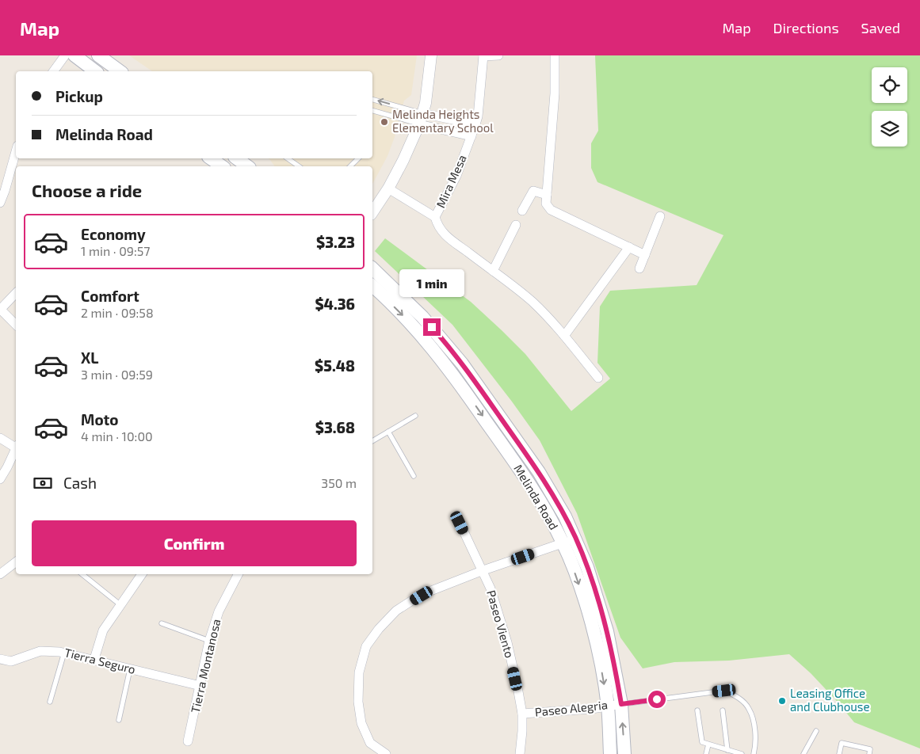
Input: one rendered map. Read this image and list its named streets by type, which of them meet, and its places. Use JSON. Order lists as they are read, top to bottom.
{
  "streets": {
    "main road": ["Melinda Road"],
    "street": [
      "Mira Mesa",
      "Paseo Viento",
      "Tierra Seguro",
      "Tierra Montanosa",
      "Paseo Alegria"
    ]
  },
  "crossings": [
    ["Melinda Road", "Paseo Alegria"],
    ["Paseo Viento", "Paseo Alegria"],
    ["Tierra Seguro", "Tierra Montanosa"]
  ],
  "places": ["Melinda Heights Elementary School", "Leasing Office and Clubhouse"],
  "page": {
    "header": "Map",
    "nav": ["Map", "Directions", "Saved"],
    "banner": ["Pickup", "Melinda Road"],
    "heading": "Choose a ride",
    "list": [
      {
        "name": "Economy",
        "note": "1 min · 09:57",
        "value": "$3.23"
      },
      {
        "name": "Comfort",
        "note": "2 min · 09:58",
        "value": "$4.36"
      },
      {
        "name": "XL",
        "note": "3 min · 09:59",
        "value": "$5.48"
      },
      {
        "name": "Moto",
        "note": "4 min · 10:00",
        "value": "$3.68"
      }
    ],
    "bubble": "1 min",
    "pay": ["Cash", "350 m"],
    "buttons": "Confirm"
  }
}
